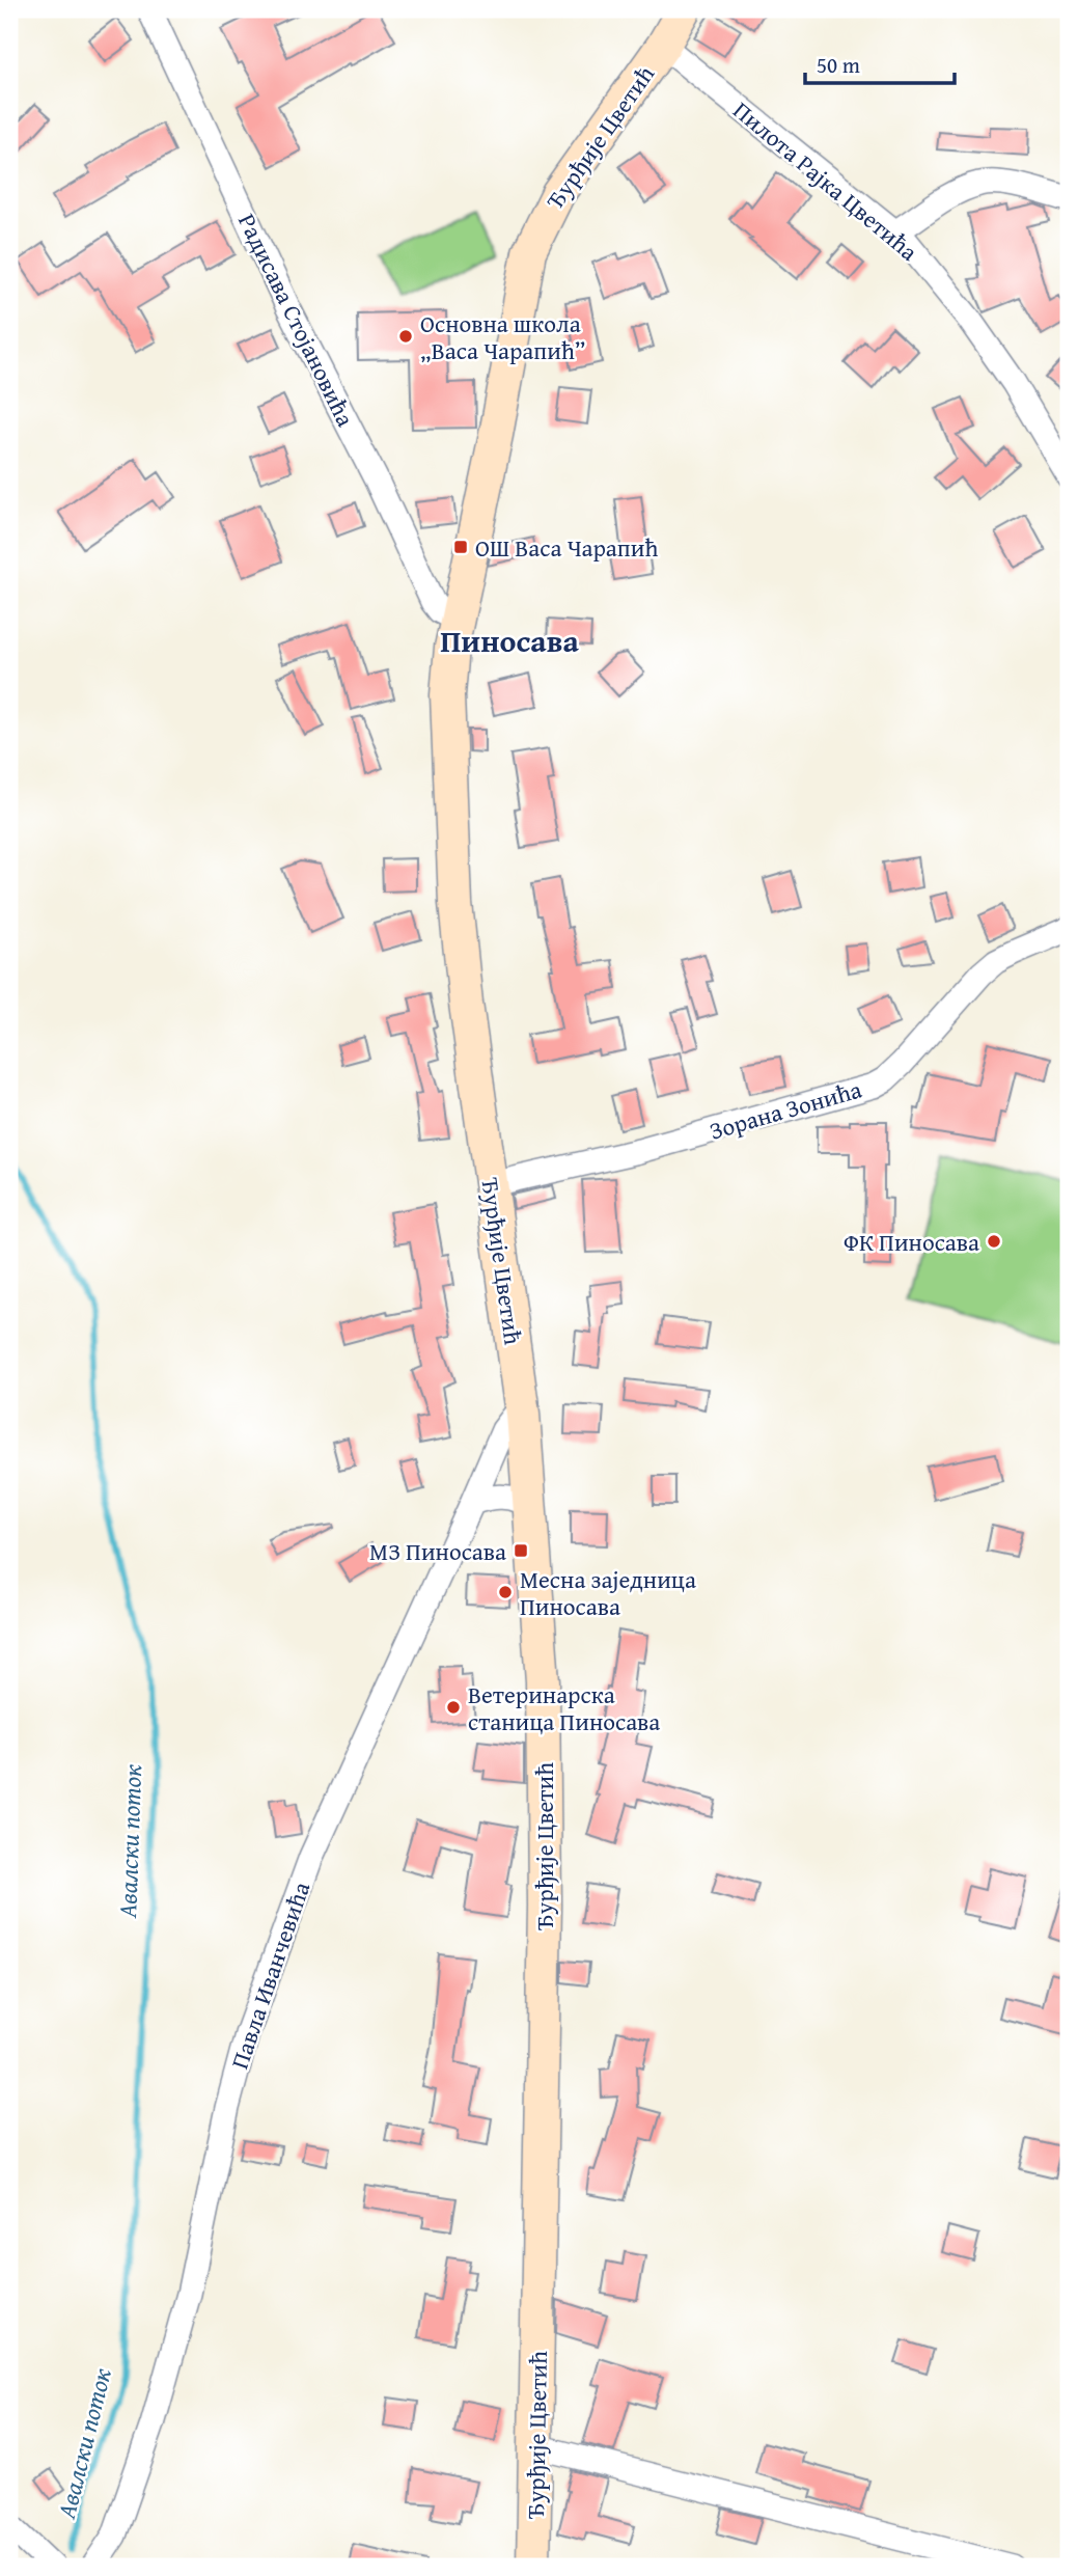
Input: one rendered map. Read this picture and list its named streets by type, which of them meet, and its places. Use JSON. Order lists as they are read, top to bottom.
{
  "streets": {
    "street": [
      "Ђурђије Цветић",
      "Пилота Рајка Цветића",
      "Радисава Стојановића",
      "Зорана Зонића",
      "Павла Иванчевића"
    ]
  },
  "crossings": [
    ["Ђурђије Цветић", "Пилота Рајка Цветића"],
    ["Ђурђије Цветић", "Радисава Стојановића"],
    ["Ђурђије Цветић", "Зорана Зонића"],
    ["Ђурђије Цветић", "Павла Иванчевића"]
  ],
  "districts": ["Пиносава"],
  "water": ["Авалски поток"],
  "places": {
    "other": [
      "Основна школа „Васа Чарапић”",
      "ФК Пиносава",
      "Месна заједница Пиносава",
      "Ветеринарска станица Пиносава"
    ],
    "transit": ["ОШ Васа Чарапић", "МЗ Пиносава"]
  },
  "scale_bar": "50 m"
}
